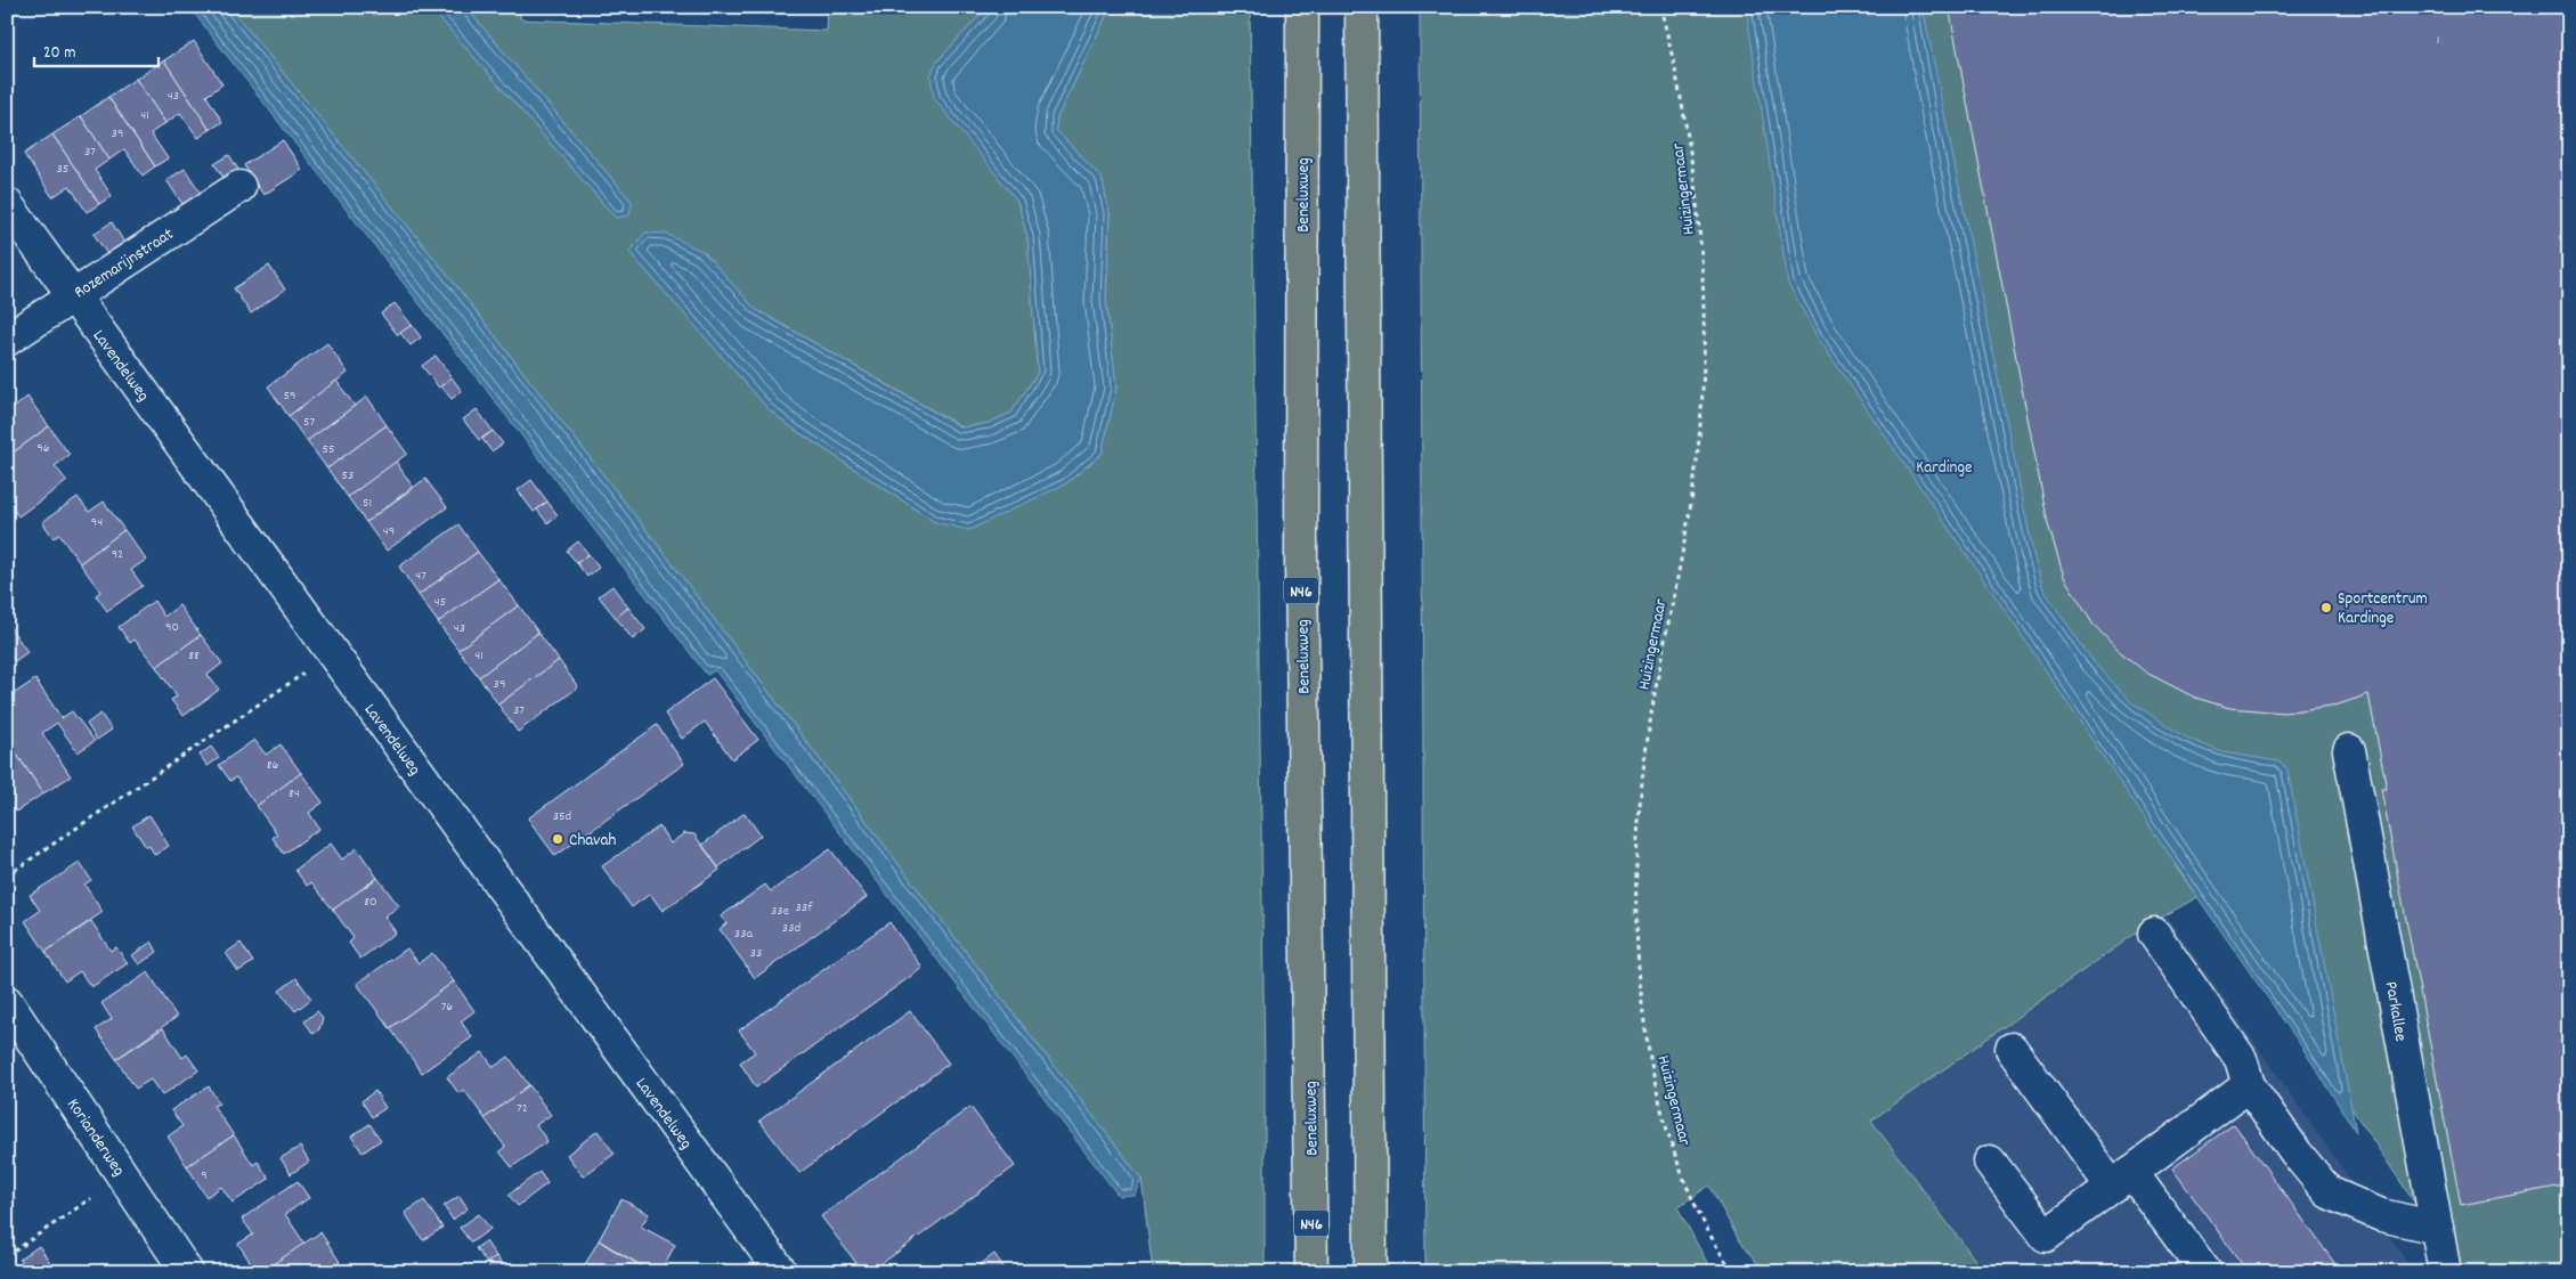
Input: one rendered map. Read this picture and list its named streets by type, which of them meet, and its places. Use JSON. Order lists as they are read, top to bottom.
{
  "streets": {
    "highway": ["Beneluxweg", "N46"],
    "street": [
      "Rozemarijnstraat",
      "Lavendelweg",
      "Parkallee",
      "Korianderweg"
    ],
    "path": ["Huizingermaar"]
  },
  "crossings": [
    ["Rozemarijnstraat", "Lavendelweg"]
  ],
  "parks": ["Kardinge"],
  "places": ["Sportcentrum Kardinge", "Chavah"],
  "house_numbers": [
    "1",
    "43",
    "41",
    "39",
    "37",
    "35",
    "59",
    "57",
    "96",
    "55",
    "53",
    "51",
    "94",
    "49",
    "92",
    "47",
    "45",
    "90",
    "43",
    "88",
    "41",
    "39",
    "37",
    "86",
    "84",
    "35d",
    "80",
    "33f",
    "33e",
    "33d",
    "33a",
    "33",
    "76",
    "72",
    "9"
  ],
  "scale_bar": "20 m"
}
